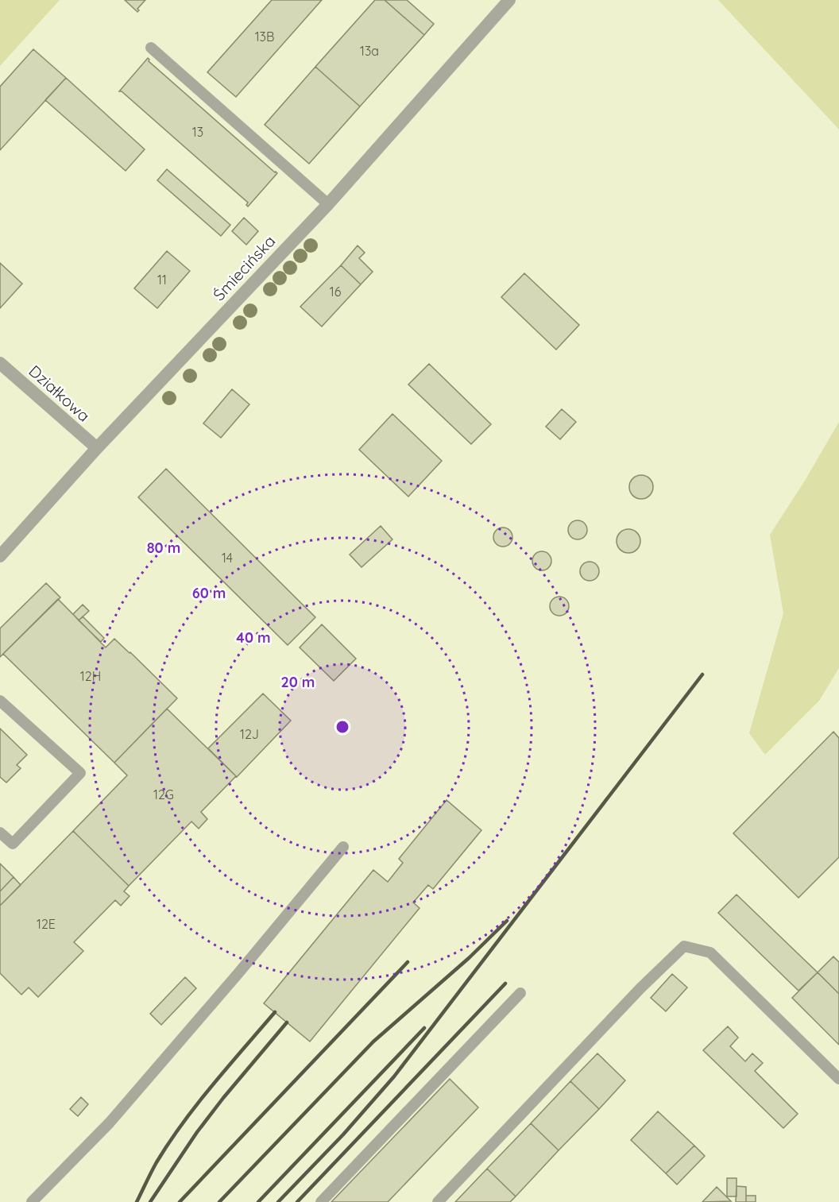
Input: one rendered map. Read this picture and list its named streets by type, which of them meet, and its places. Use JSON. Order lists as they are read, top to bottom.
{
  "streets": {
    "street": ["Śmiecińska", "Działkowa"]
  },
  "crossings": [
    ["Śmiecińska", "Działkowa"]
  ],
  "house_numbers": [
    "13B",
    "13a",
    "13",
    "11",
    "16",
    "14",
    "12H",
    "12J",
    "12G",
    "12E"
  ],
  "rings": [
    "80 m",
    "60 m",
    "40 m",
    "20 m"
  ]
}
